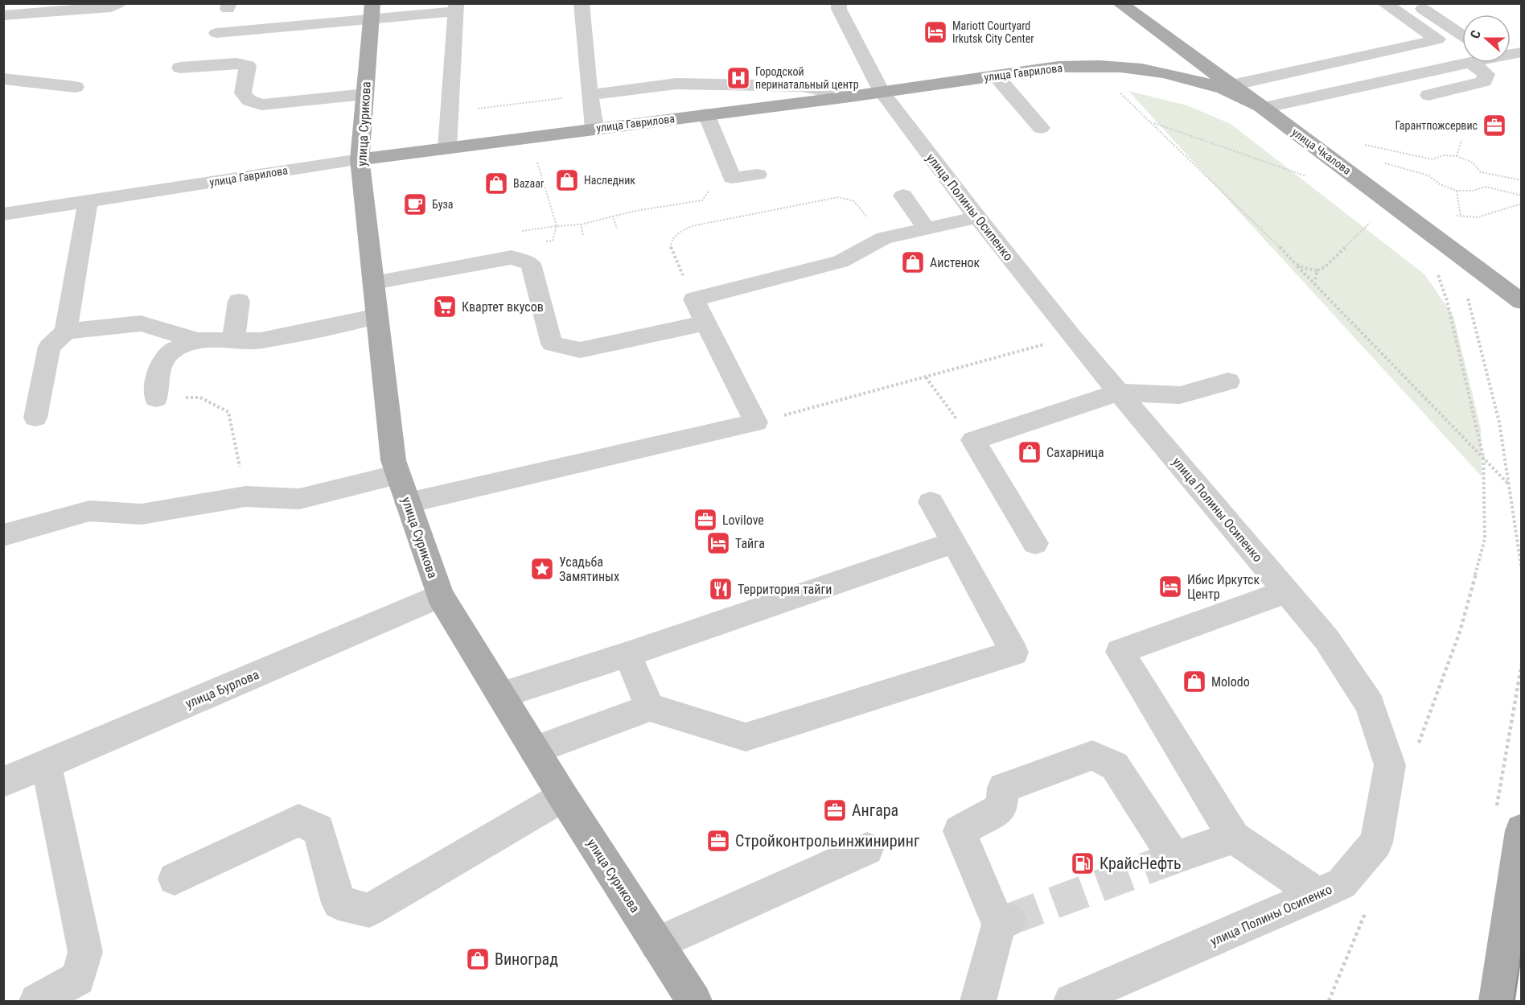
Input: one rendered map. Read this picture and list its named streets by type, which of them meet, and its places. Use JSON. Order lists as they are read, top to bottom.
{
  "streets": {
    "main road": ["улица Гаврилова", "улица Сурикова", "улица Чкалова"],
    "street": ["улица Полины Осипенко", "улица Бурлова"]
  },
  "crossings": [
    ["улица Гаврилова", "улица Сурикова"],
    ["улица Гаврилова", "улица Чкалова"],
    ["улица Гаврилова", "улица Полины Осипенко"],
    ["улица Сурикова", "улица Бурлова"]
  ],
  "places": {
    "hotel": ["Mariott Courtyard Irkutsk City Center", "Тайга", "Ибис Иркутск Центр"],
    "hospital": ["Городской перинатальный центр"],
    "office": [
      "Гарантпожсервис",
      "Lovilove",
      "Ангара",
      "Стройконтрольинжиниринг"
    ],
    "shop": [
      "Наследник",
      "Bazaar",
      "Аистенок",
      "Сахарница",
      "Molodo",
      "Виноград"
    ],
    "cafe": ["Буза"],
    "supermarket": ["Квартет вкусов"],
    "place": ["Усадьба Замятиных"],
    "restaurant": ["Территория тайги"],
    "fuel station": ["КрайсНефть"]
  },
  "north": "left"
}
